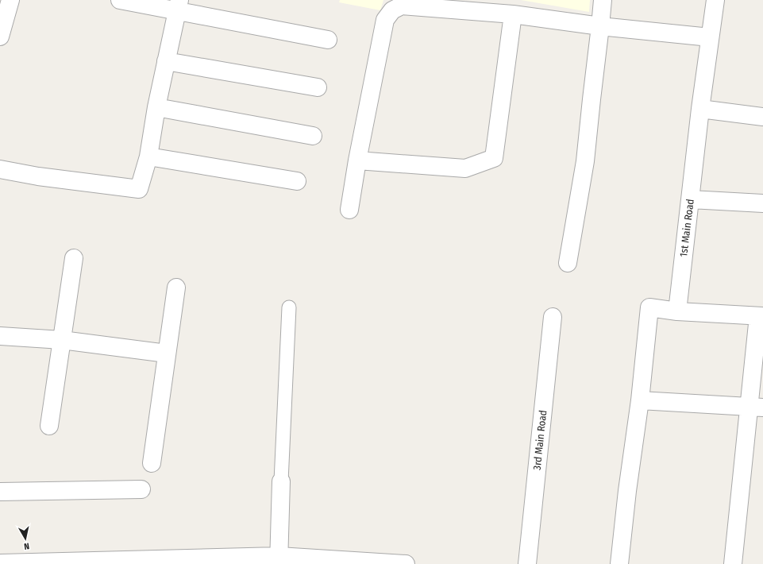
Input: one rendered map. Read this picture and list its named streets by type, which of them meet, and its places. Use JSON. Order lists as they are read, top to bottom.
{
  "streets": {
    "street": ["1st Main Road", "3rd Main Road"]
  },
  "north": "bottom"
}
